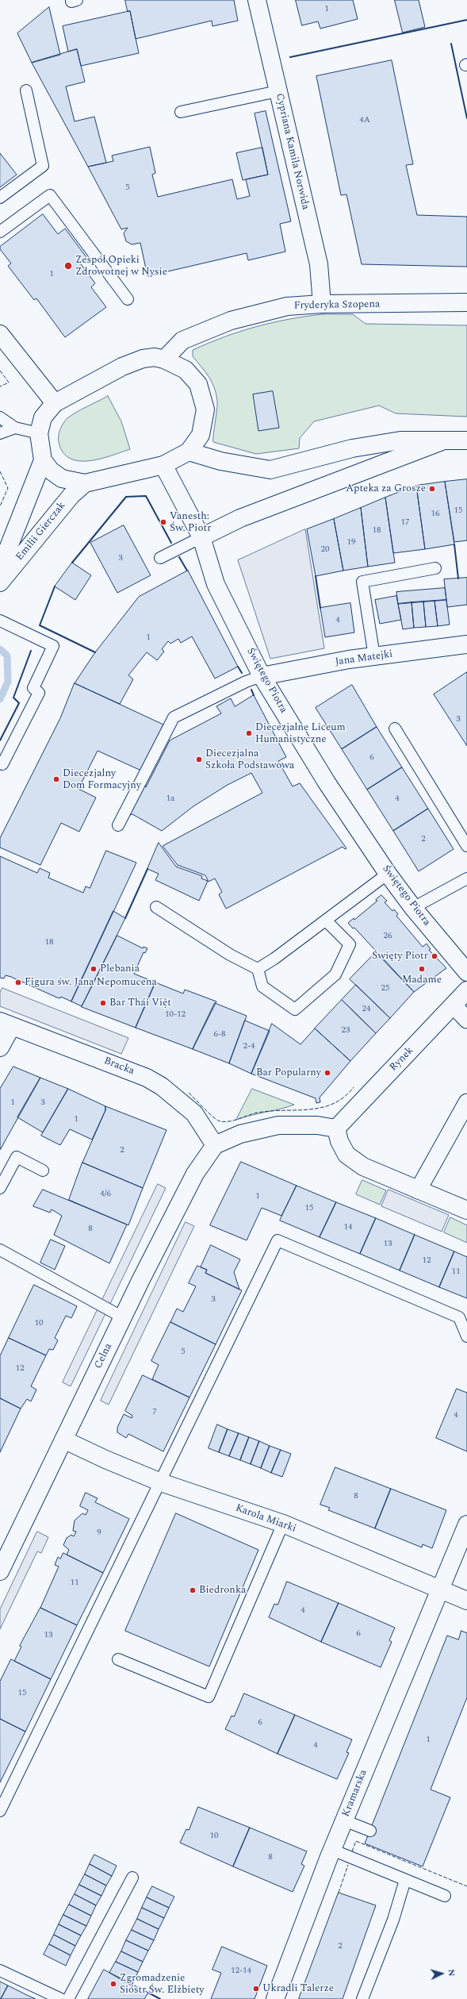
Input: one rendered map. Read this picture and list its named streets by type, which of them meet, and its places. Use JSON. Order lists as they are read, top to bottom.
{
  "streets": {
    "street": [
      "Cypriana Kamila Norwida",
      "Fryderyka Szopena",
      "Emilii Gierczak",
      "Jana Matejki",
      "Świętego Piotra",
      "Rynek",
      "Bracka",
      "Celna",
      "Karola Miarki",
      "Kramarska"
    ]
  },
  "crossings": [
    ["Cypriana Kamila Norwida", "Fryderyka Szopena"],
    ["Jana Matejki", "Świętego Piotra"],
    ["Bracka", "Celna"],
    ["Celna", "Karola Miarki"],
    ["Karola Miarki", "Kramarska"]
  ],
  "places": [
    "Zespół Opieki Zdrowotnej w Nysie",
    "Apteka za Grosze",
    "Vanesth: Św. Piotr",
    "Diecezjalne Liceum Humanistyczne",
    "Diecezjalna Szkoła Podstawowa",
    "Diecezjalny Dom Formacyjny",
    "Święty Piotr",
    "Plebania",
    "Madame",
    "Figura św. Jana Nepomucena",
    "Bar Thái Việt",
    "Bar Popularny",
    "Biedronka",
    "Zgromadzenie Sióstr Św. Elżbiety",
    "Ukradli Talerze"
  ],
  "house_numbers": [
    "1",
    "4A",
    "5",
    "1",
    "15",
    "16",
    "17",
    "18",
    "19",
    "20",
    "3",
    "4",
    "1",
    "3",
    "6",
    "1a",
    "4",
    "2",
    "26",
    "18",
    "25",
    "24",
    "10-12",
    "23",
    "6-8",
    "2-4",
    "1",
    "3",
    "1",
    "2",
    "4/6",
    "1",
    "15",
    "14",
    "8",
    "13",
    "12",
    "11",
    "3",
    "10",
    "5",
    "12",
    "7",
    "4",
    "8",
    "9",
    "11",
    "4",
    "6",
    "13",
    "15",
    "6",
    "1",
    "4",
    "10",
    "8",
    "2",
    "12-14"
  ],
  "north": "right"
}
